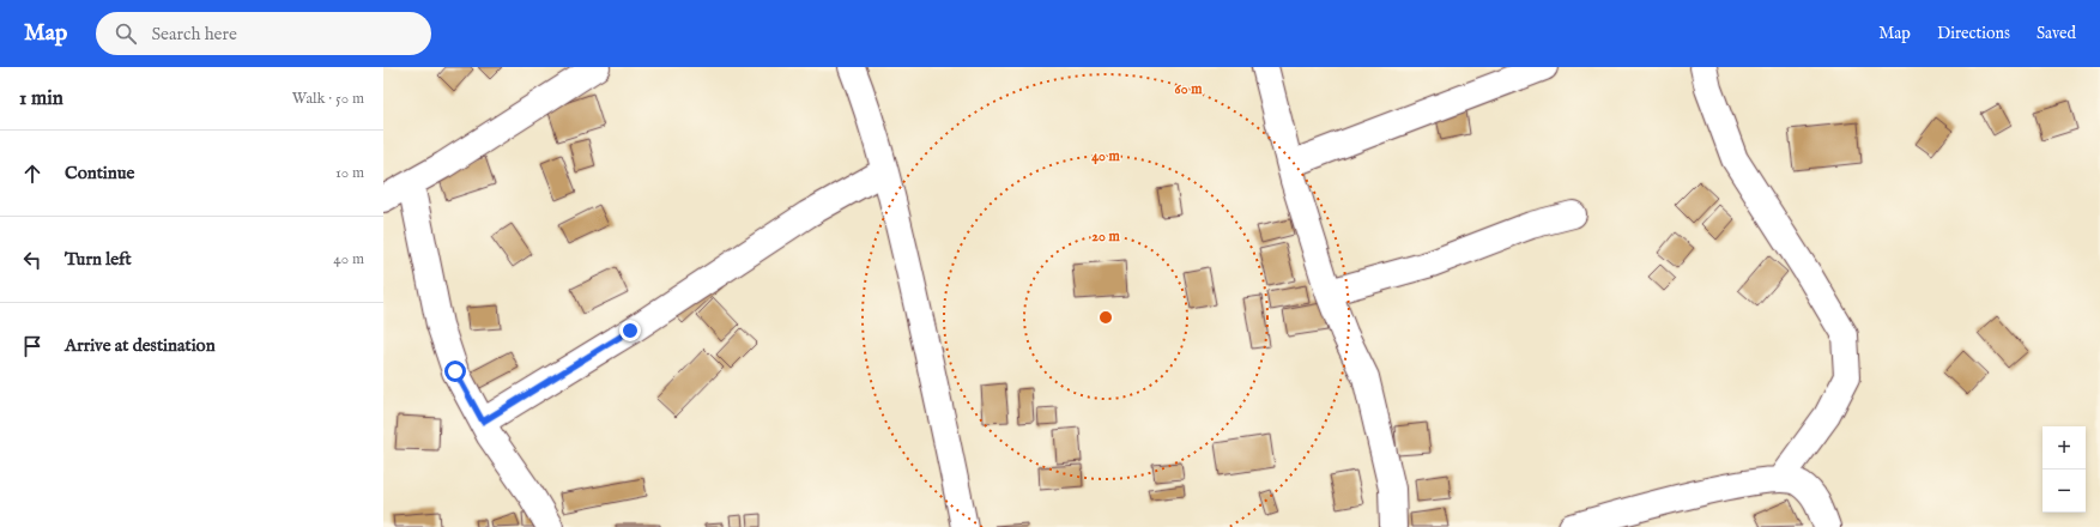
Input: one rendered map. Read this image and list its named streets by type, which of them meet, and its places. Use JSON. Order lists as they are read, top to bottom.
{
  "page": {
    "header": "Map",
    "search": "Search here",
    "nav": ["Map", "Directions", "Saved"],
    "heading": ["1 min", "Walk · 50 m"],
    "list": [
      ["Continue", "10 m"],
      ["Turn left", "40 m"],
      "Arrive at destination"
    ],
    "map_buttons": ["+", "−"]
  },
  "rings": ["60 m", "40 m", "20 m"]
}
